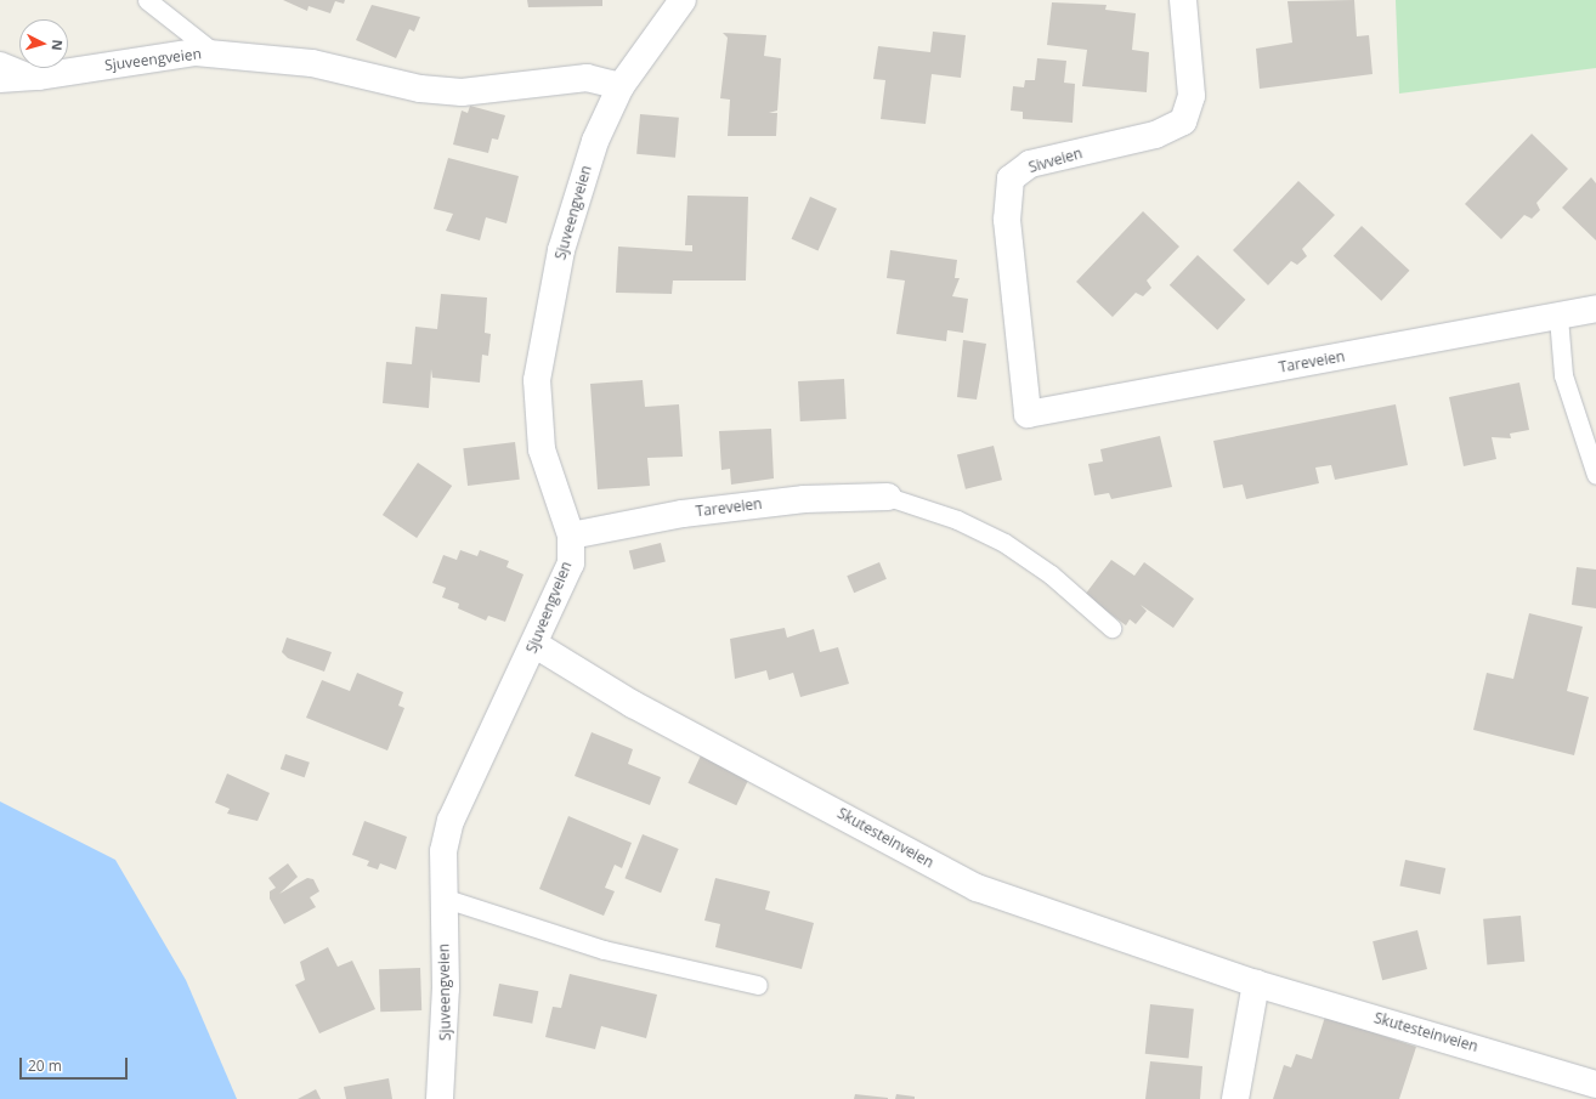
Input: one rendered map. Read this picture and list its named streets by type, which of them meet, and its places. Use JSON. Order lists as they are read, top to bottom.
{
  "streets": {
    "street": [
      "Sjuveengveien",
      "Sivveien",
      "Tareveien",
      "Skutesteinveien"
    ]
  },
  "crossings": [
    ["Sjuveengveien", "Tareveien"],
    ["Sjuveengveien", "Skutesteinveien"],
    ["Sivveien", "Tareveien"]
  ],
  "scale_bar": "20 m",
  "north": "right"
}
